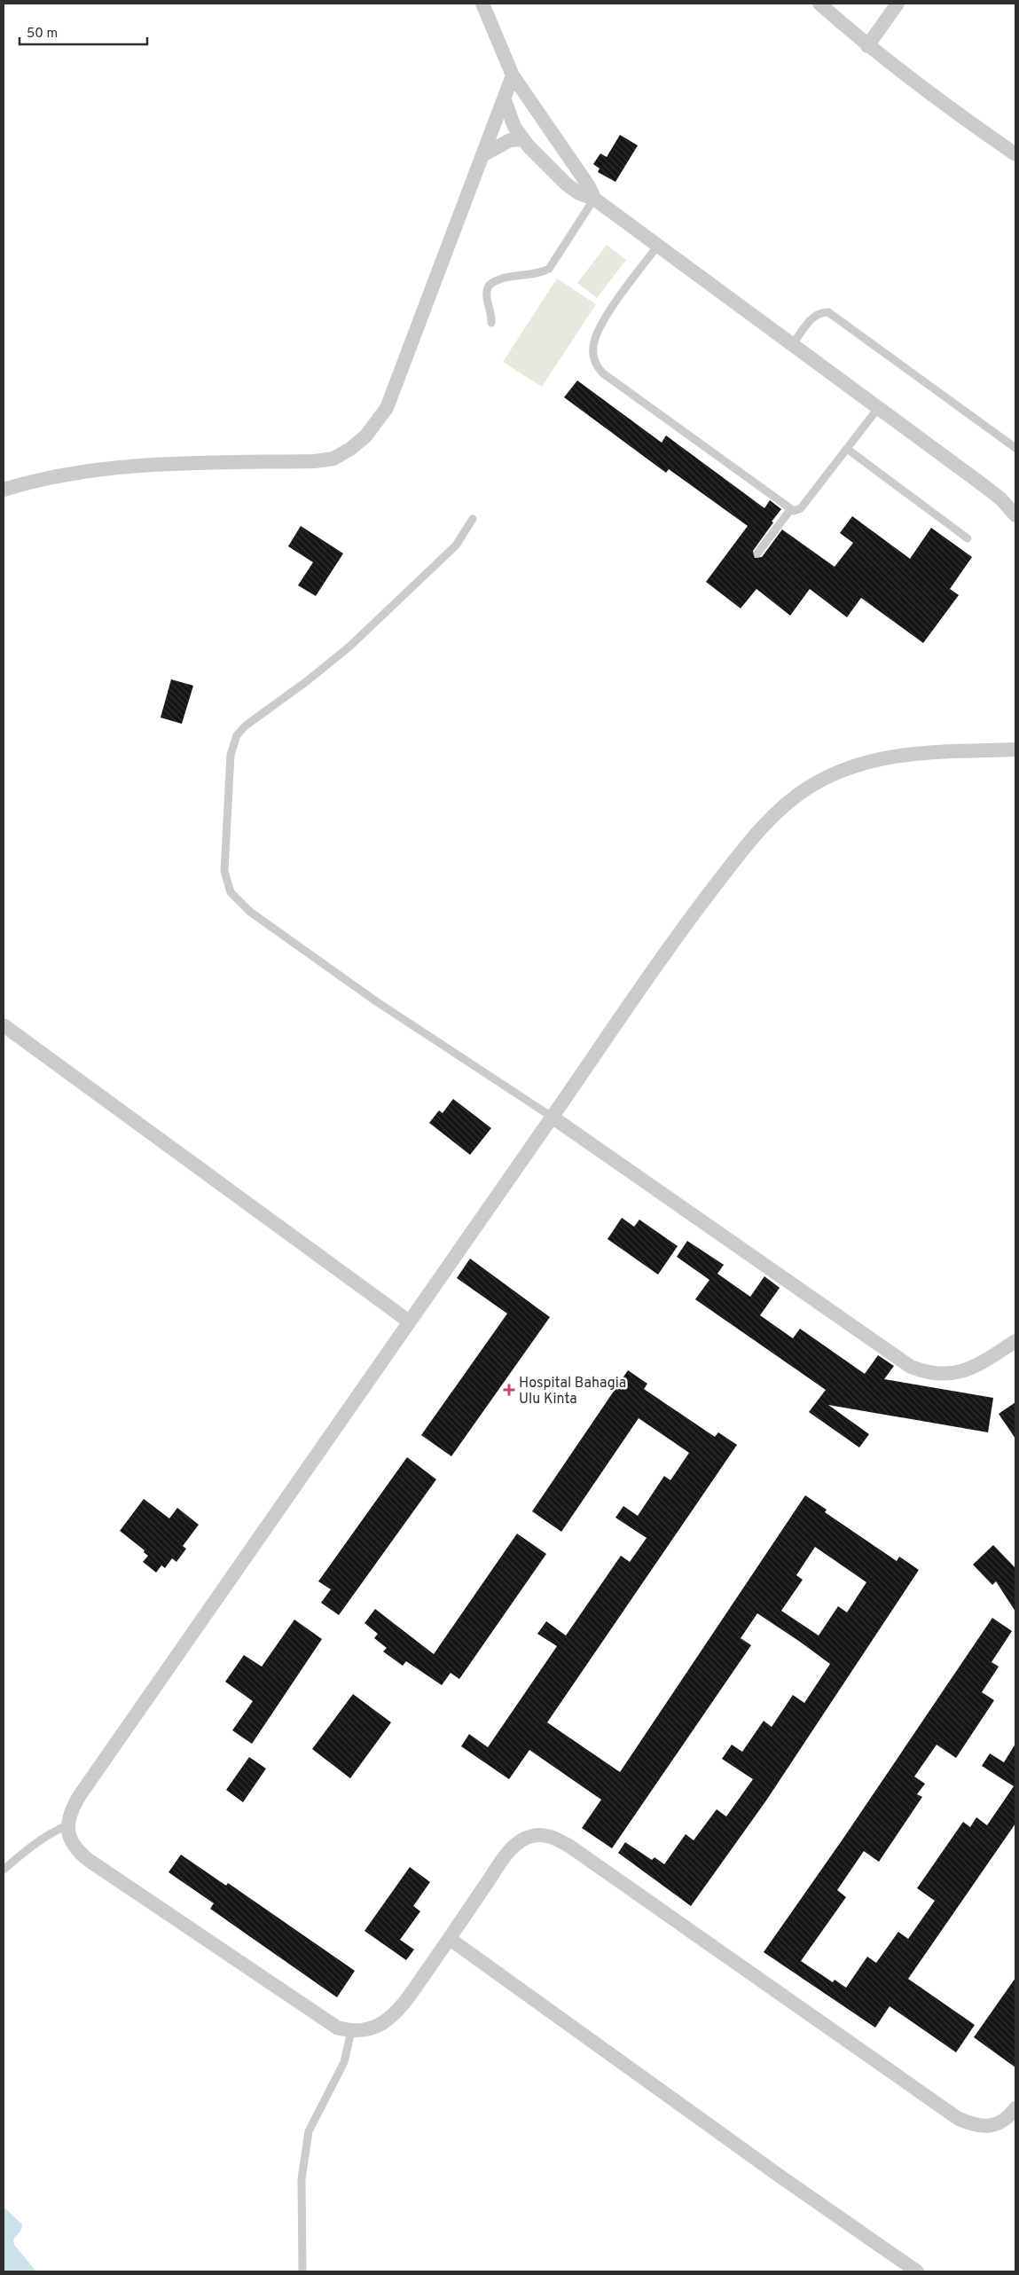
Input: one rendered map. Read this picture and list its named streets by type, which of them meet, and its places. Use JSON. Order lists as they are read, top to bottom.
{
  "places": {
    "health": ["Hospital Bahagia Ulu Kinta"]
  },
  "scale_bar": "50 m"
}
